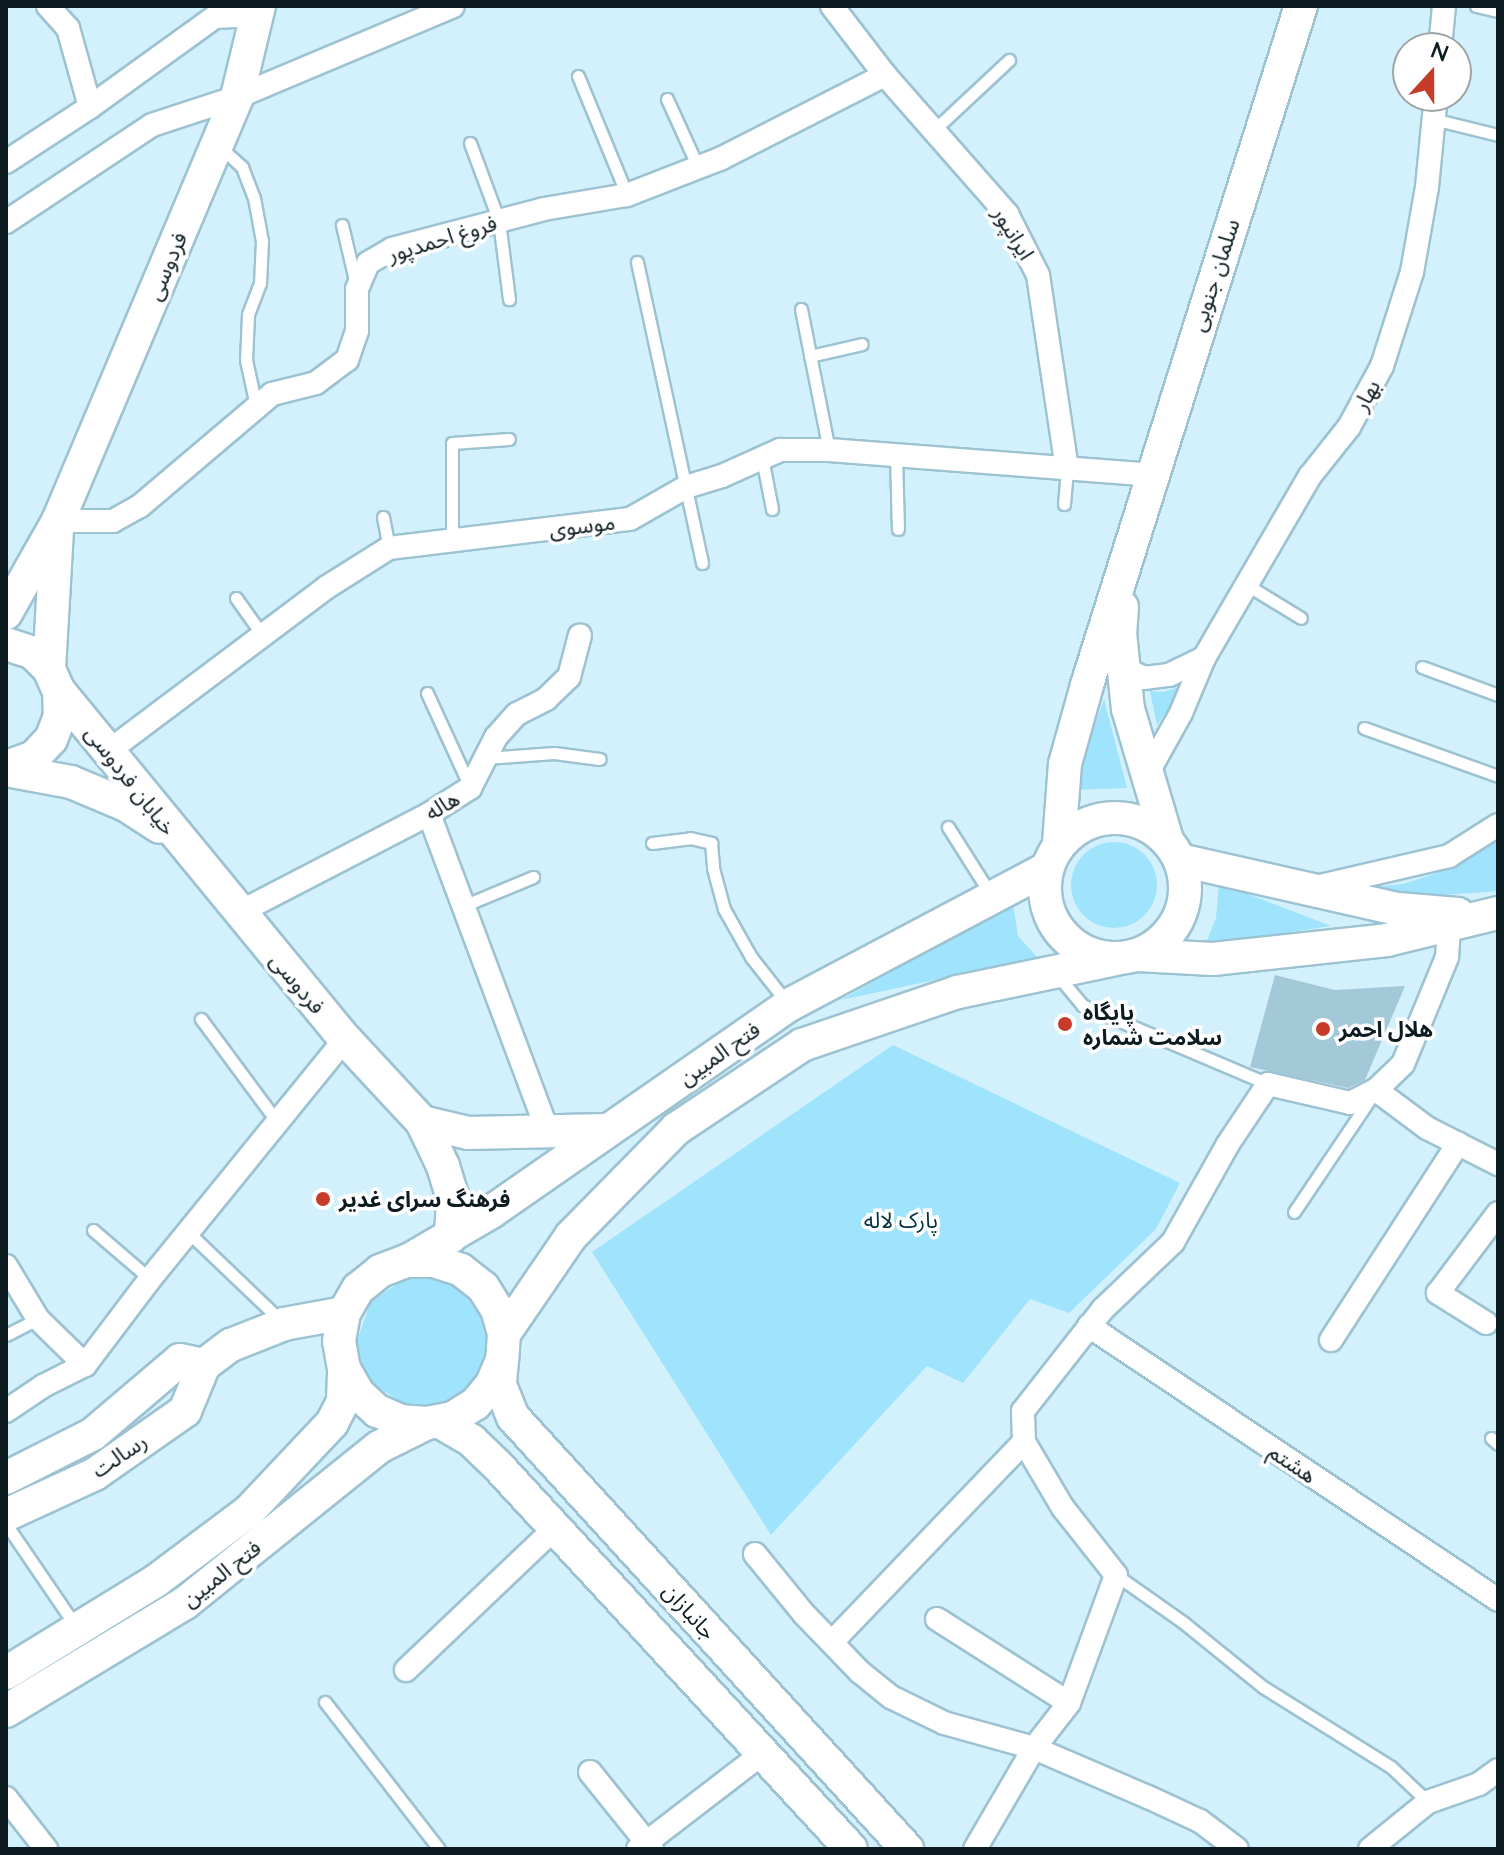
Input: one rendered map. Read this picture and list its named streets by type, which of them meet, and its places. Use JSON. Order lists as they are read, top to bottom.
{
  "streets": {
    "main road": [
      "فردوسی",
      "سلمان جنوبی",
      "خیابان فردوسی",
      "فتح المبین",
      "رسالت",
      "جانبازان"
    ],
    "street": [
      "ایرانپور",
      "فروغ احمدپور",
      "بهار",
      "موسوی",
      "هاله",
      "هشتم"
    ]
  },
  "crossings": [
    ["ایرانپور", "فروغ احمدپور"],
    ["ایرانپور", "موسوی"],
    ["فردوسی", "خیابان فردوسی"],
    ["فردوسی", "هاله"],
    ["فردوسی", "فتح المبین"],
    ["سلمان جنوبی", "موسوی"],
    ["موسوی", "خیابان فردوسی"],
    ["فتح المبین", "رسالت"],
    ["فتح المبین", "جانبازان"],
    ["رسالت", "جانبازان"]
  ],
  "parks": ["پارک لاله"],
  "places": ["پایگاه سلامت شماره", "هلال احمر", "فرهنگ سرای غدیر"],
  "north": "top"
}
